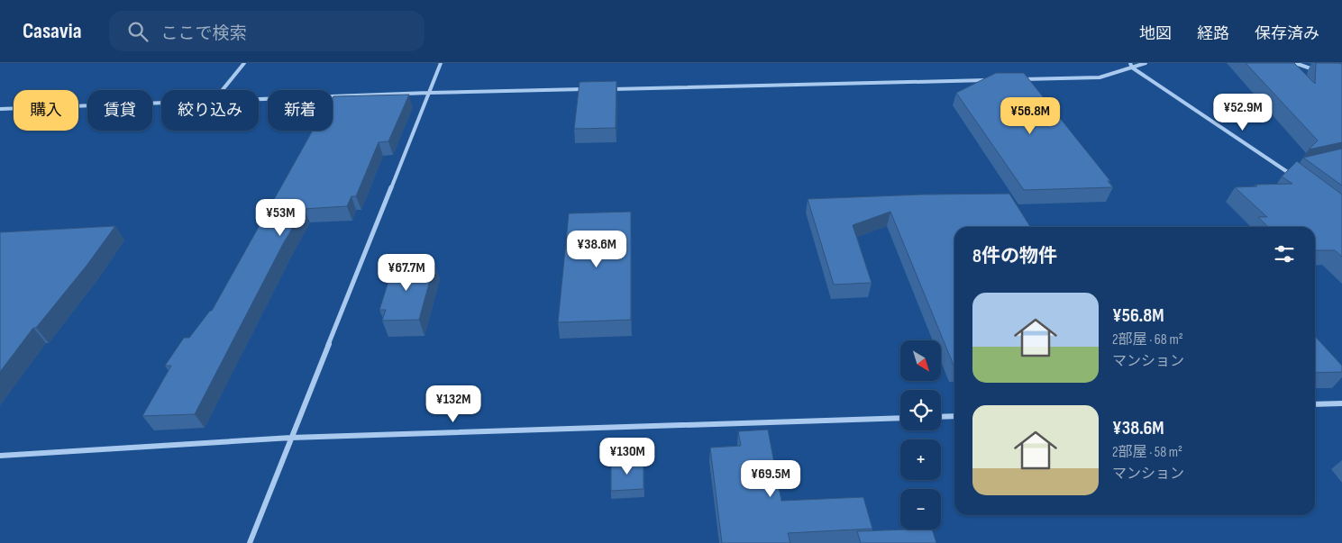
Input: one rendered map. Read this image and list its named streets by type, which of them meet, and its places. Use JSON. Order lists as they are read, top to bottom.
{
  "north": "bottom right",
  "page": {
    "header": "Casavia",
    "search": "ここで検索",
    "nav": ["地図", "経路", "保存済み"],
    "chip": [
      "購入",
      "賃貸",
      "絞り込み",
      "新着"
    ],
    "price": [
      "¥52.9M",
      "¥56.8M",
      "¥53M",
      "¥38.6M",
      "¥67.7M",
      "¥132M",
      "¥130M",
      "¥69.5M"
    ],
    "heading": "8件の物件",
    "list": [
      {
        "name": "¥56.8M",
        "note": "2部屋 · 68 m² · マンション"
      },
      {
        "name": "¥38.6M",
        "note": "2部屋 · 58 m² · マンション"
      }
    ],
    "map_buttons": ["+", "−"]
  }
}
